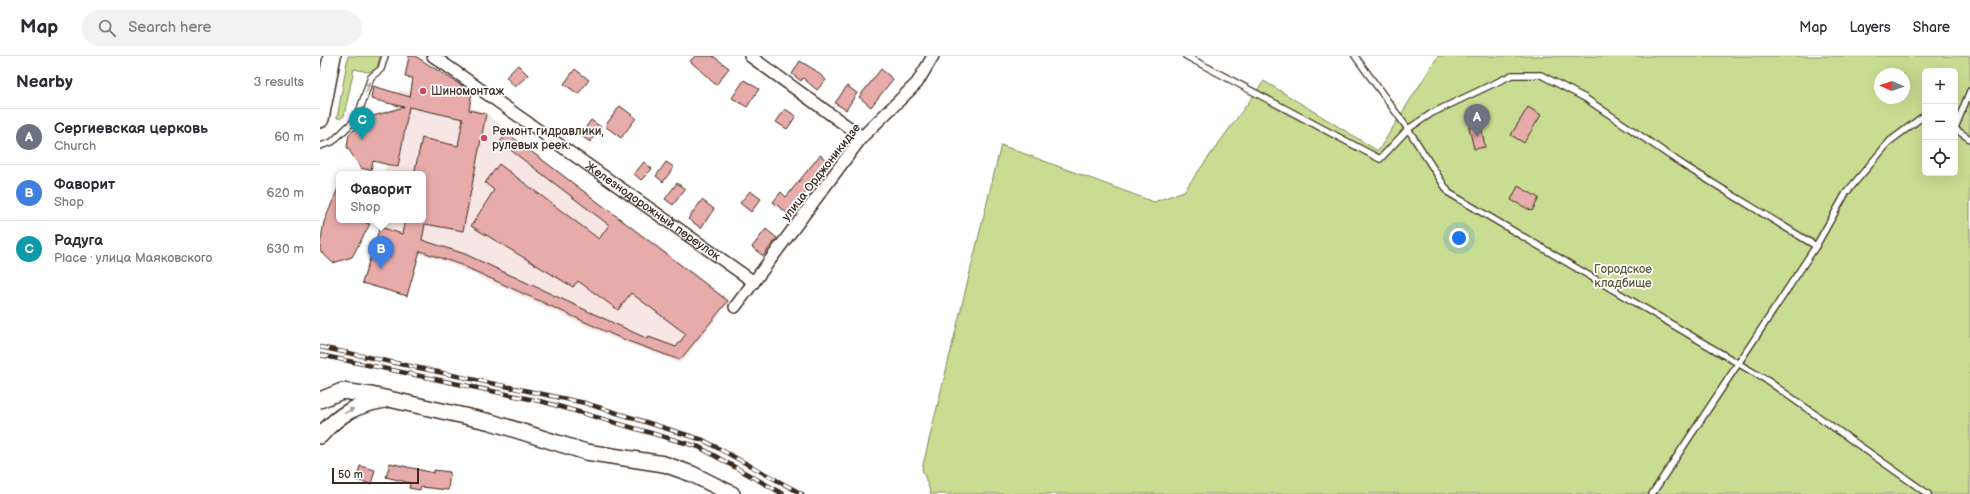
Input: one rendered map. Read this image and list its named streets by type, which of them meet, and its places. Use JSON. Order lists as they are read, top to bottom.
{
  "streets": {
    "street": ["улица Орджоникидзе", "Железнодорожный переулок"]
  },
  "crossings": [
    ["улица Орджоникидзе", "Железнодорожный переулок"]
  ],
  "parks": ["Городское кладбище"],
  "places": ["Шиномонтаж", "Ремонт гидравлики, рулевых реек."],
  "scale_bar": "50 m",
  "north": "left",
  "page": {
    "header": "Map",
    "search": "Search here",
    "nav": ["Map", "Layers", "Share"],
    "heading": ["Nearby", "3 results"],
    "map_buttons": ["+", "−"],
    "pins": ["A", "C", "B"],
    "list": [
      {
        "mark": "A",
        "name": "Сергиевская церковь",
        "note": "Church",
        "value": "60 m"
      },
      {
        "mark": "B",
        "name": "Фаворит",
        "note": "Shop",
        "value": "620 m"
      },
      {
        "mark": "C",
        "name": "Радуга",
        "note": "Place · улица Маяковского",
        "value": "630 m"
      }
    ],
    "popup": ["Фаворит", "Shop"],
    "scale": "50 m"
  }
}
